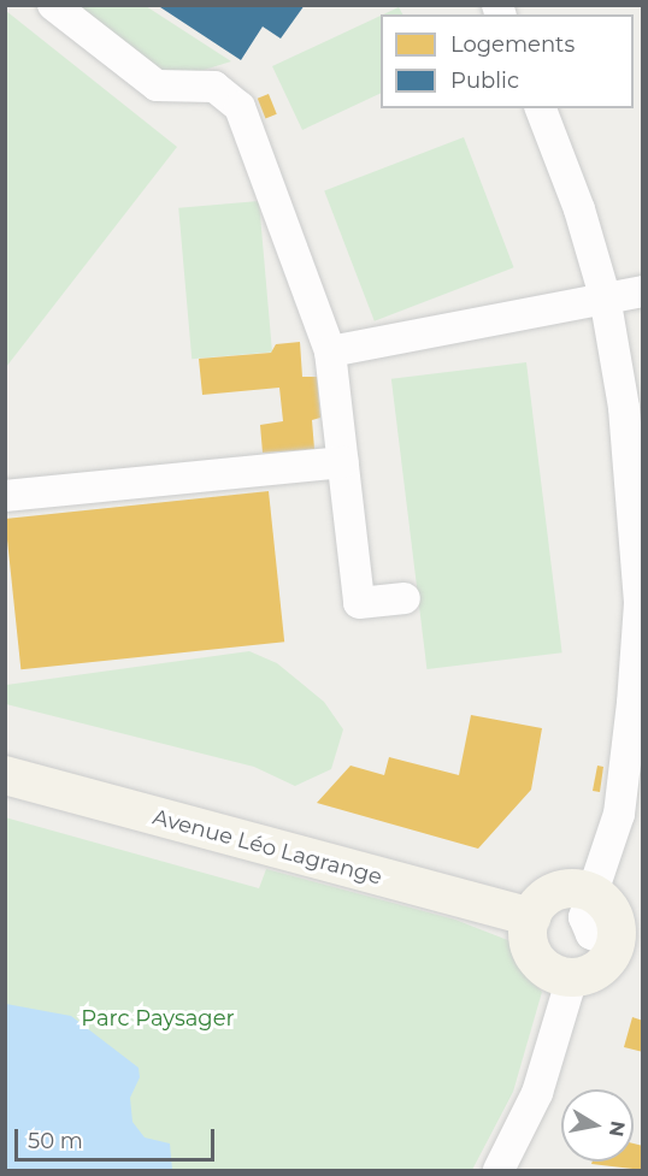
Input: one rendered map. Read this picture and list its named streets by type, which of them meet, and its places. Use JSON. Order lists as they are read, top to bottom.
{
  "streets": {
    "main road": ["Avenue Léo Lagrange"]
  },
  "parks": ["Parc Paysager"],
  "legend": ["Logements", "Public"],
  "scale_bar": "50 m",
  "north": "right"
}
